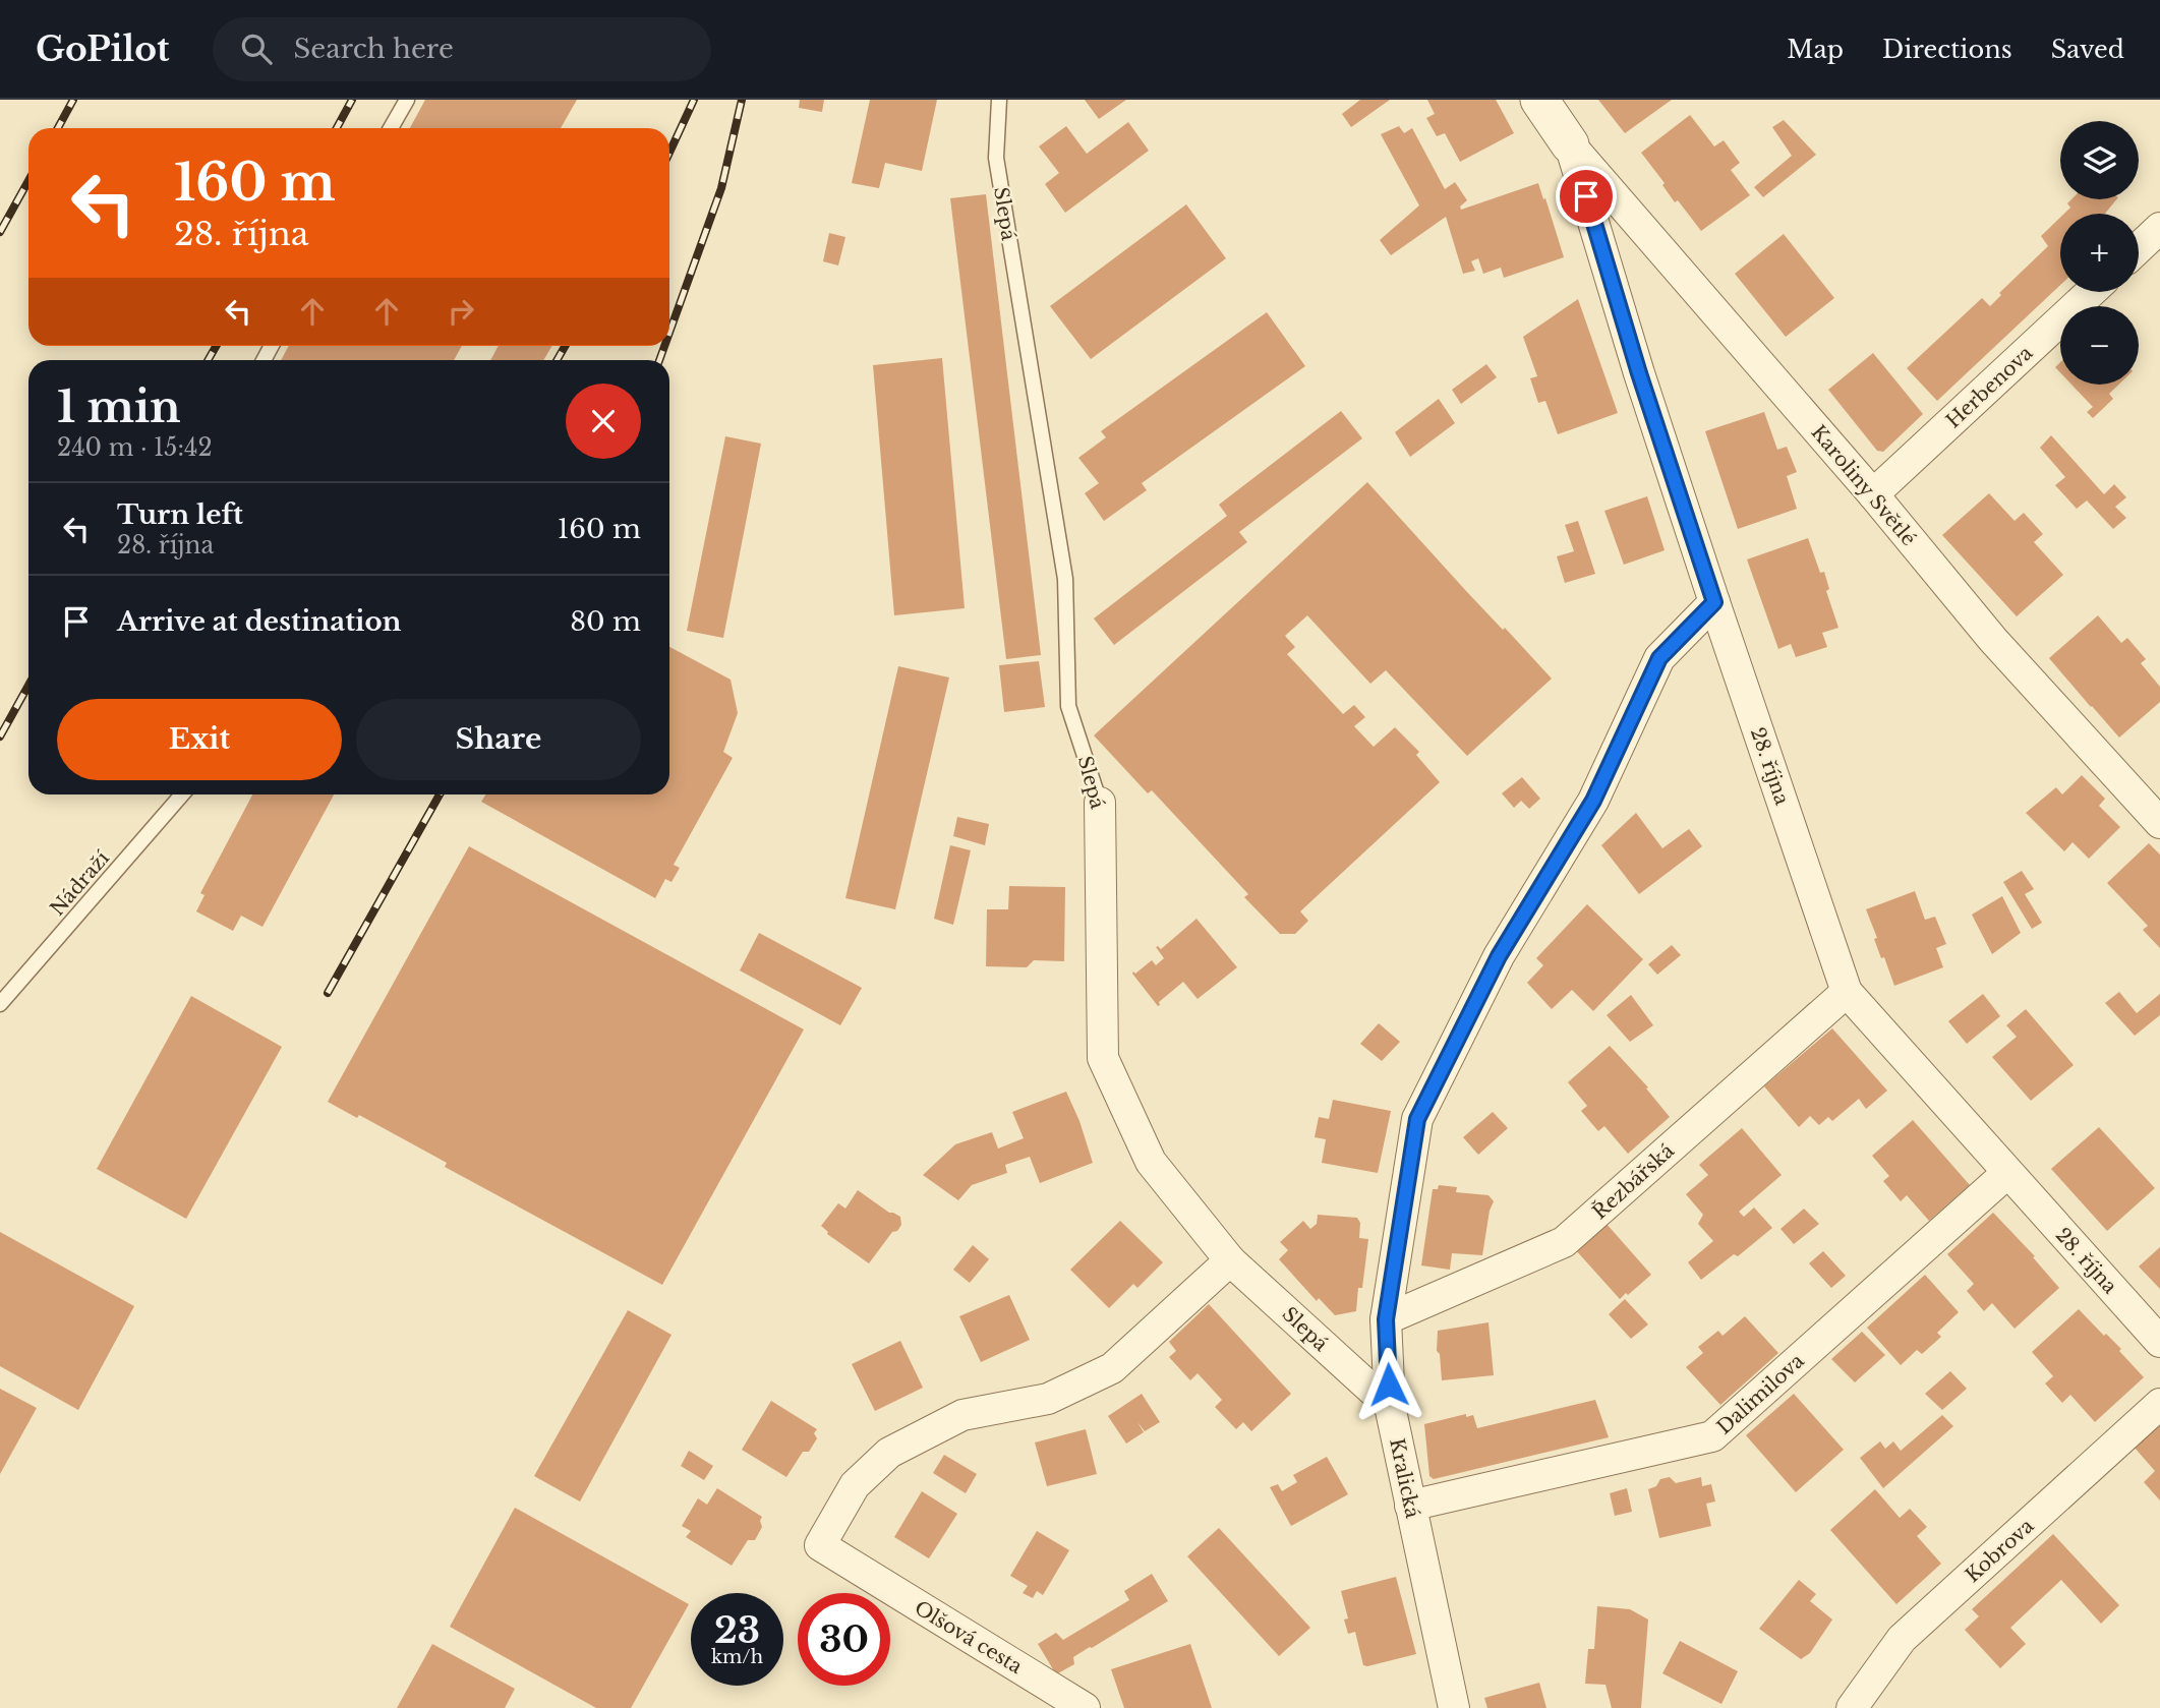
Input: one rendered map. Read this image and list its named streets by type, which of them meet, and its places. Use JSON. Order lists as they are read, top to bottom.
{
  "streets": {
    "street": [
      "Slepá",
      "Herbenova",
      "Karoliny Světlé",
      "28. října",
      "Řezbářská",
      "Dalimilova",
      "Kralická",
      "Kobrova",
      "Olšová cesta"
    ],
    "lane": ["Nádraží"]
  },
  "crossings": [
    ["Slepá", "Kralická"],
    ["Slepá", "Olšová cesta"],
    ["Herbenova", "Karoliny Světlé"],
    ["Karoliny Světlé", "28. října"],
    ["28. října", "Řezbářská"],
    ["28. října", "Dalimilova"],
    ["28. října", "Kralická"],
    ["Řezbářská", "Kralická"],
    ["Dalimilova", "Kralická"]
  ],
  "page": {
    "header": "GoPilot",
    "search": "Search here",
    "nav": ["Map", "Directions", "Saved"],
    "map_buttons": ["+", "−"],
    "turn": ["160 m", "28. října"],
    "heading": ["1 min", "240 m · 15:42"],
    "list": [
      {
        "name": "Turn left",
        "note": "28. října",
        "value": "160 m"
      },
      {
        "name": "Arrive at destination",
        "value": "80 m"
      }
    ],
    "buttons": ["Exit", "Share"],
    "speed": "23 km/h",
    "limit": "30"
  }
}
